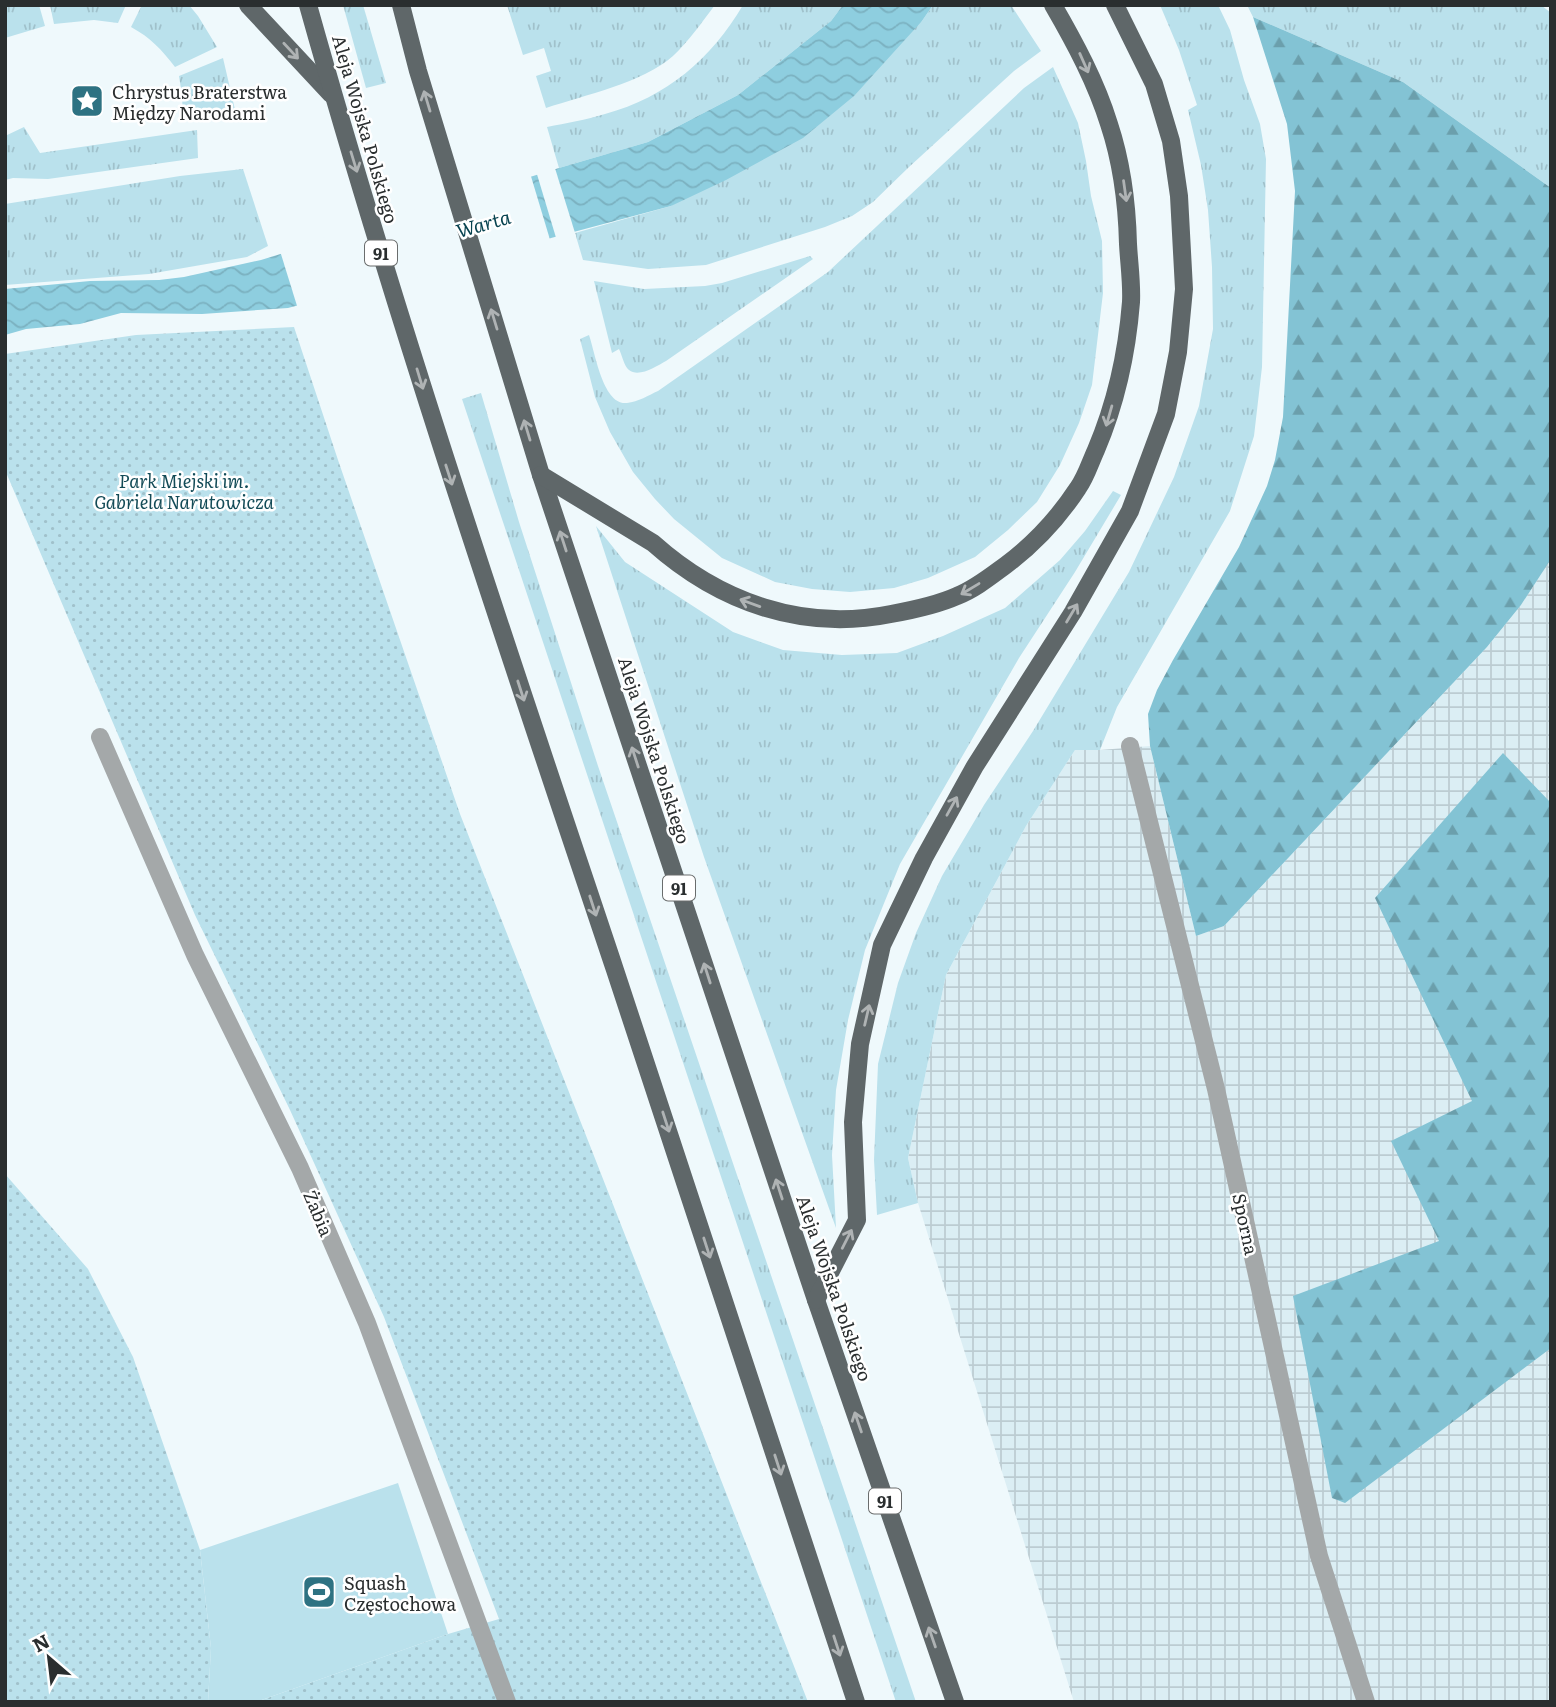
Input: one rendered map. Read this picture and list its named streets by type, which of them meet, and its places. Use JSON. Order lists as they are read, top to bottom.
{
  "streets": {
    "main road": ["Aleja Wojska Polskiego", "91"],
    "street": ["Żabia", "Sporna"]
  },
  "water": ["Warta"],
  "parks": ["Park Miejski im. Gabriela Narutowicza"],
  "places": {
    "place": ["Chrystus Braterstwa Między Narodami"],
    "sports": ["Squash Częstochowa"]
  },
  "north": "top left"
}
